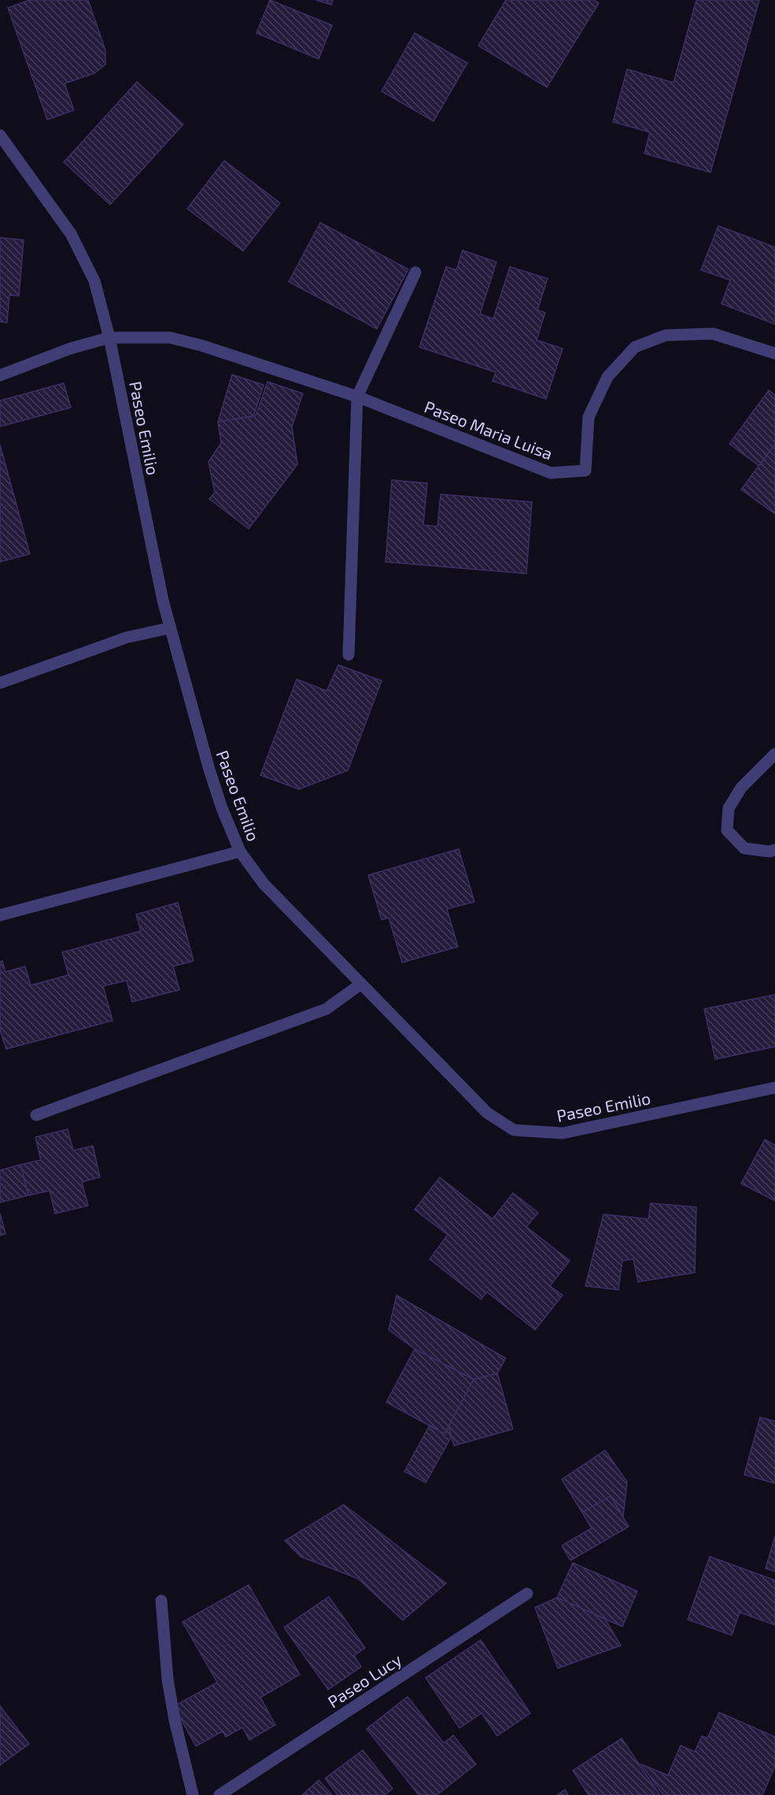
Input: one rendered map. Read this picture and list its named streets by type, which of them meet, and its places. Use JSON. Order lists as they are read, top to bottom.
{
  "streets": {
    "street": ["Paseo Emilio", "Paseo Maria Luisa", "Paseo Lucy"]
  },
  "crossings": [
    ["Paseo Emilio", "Paseo Maria Luisa"]
  ]
}
